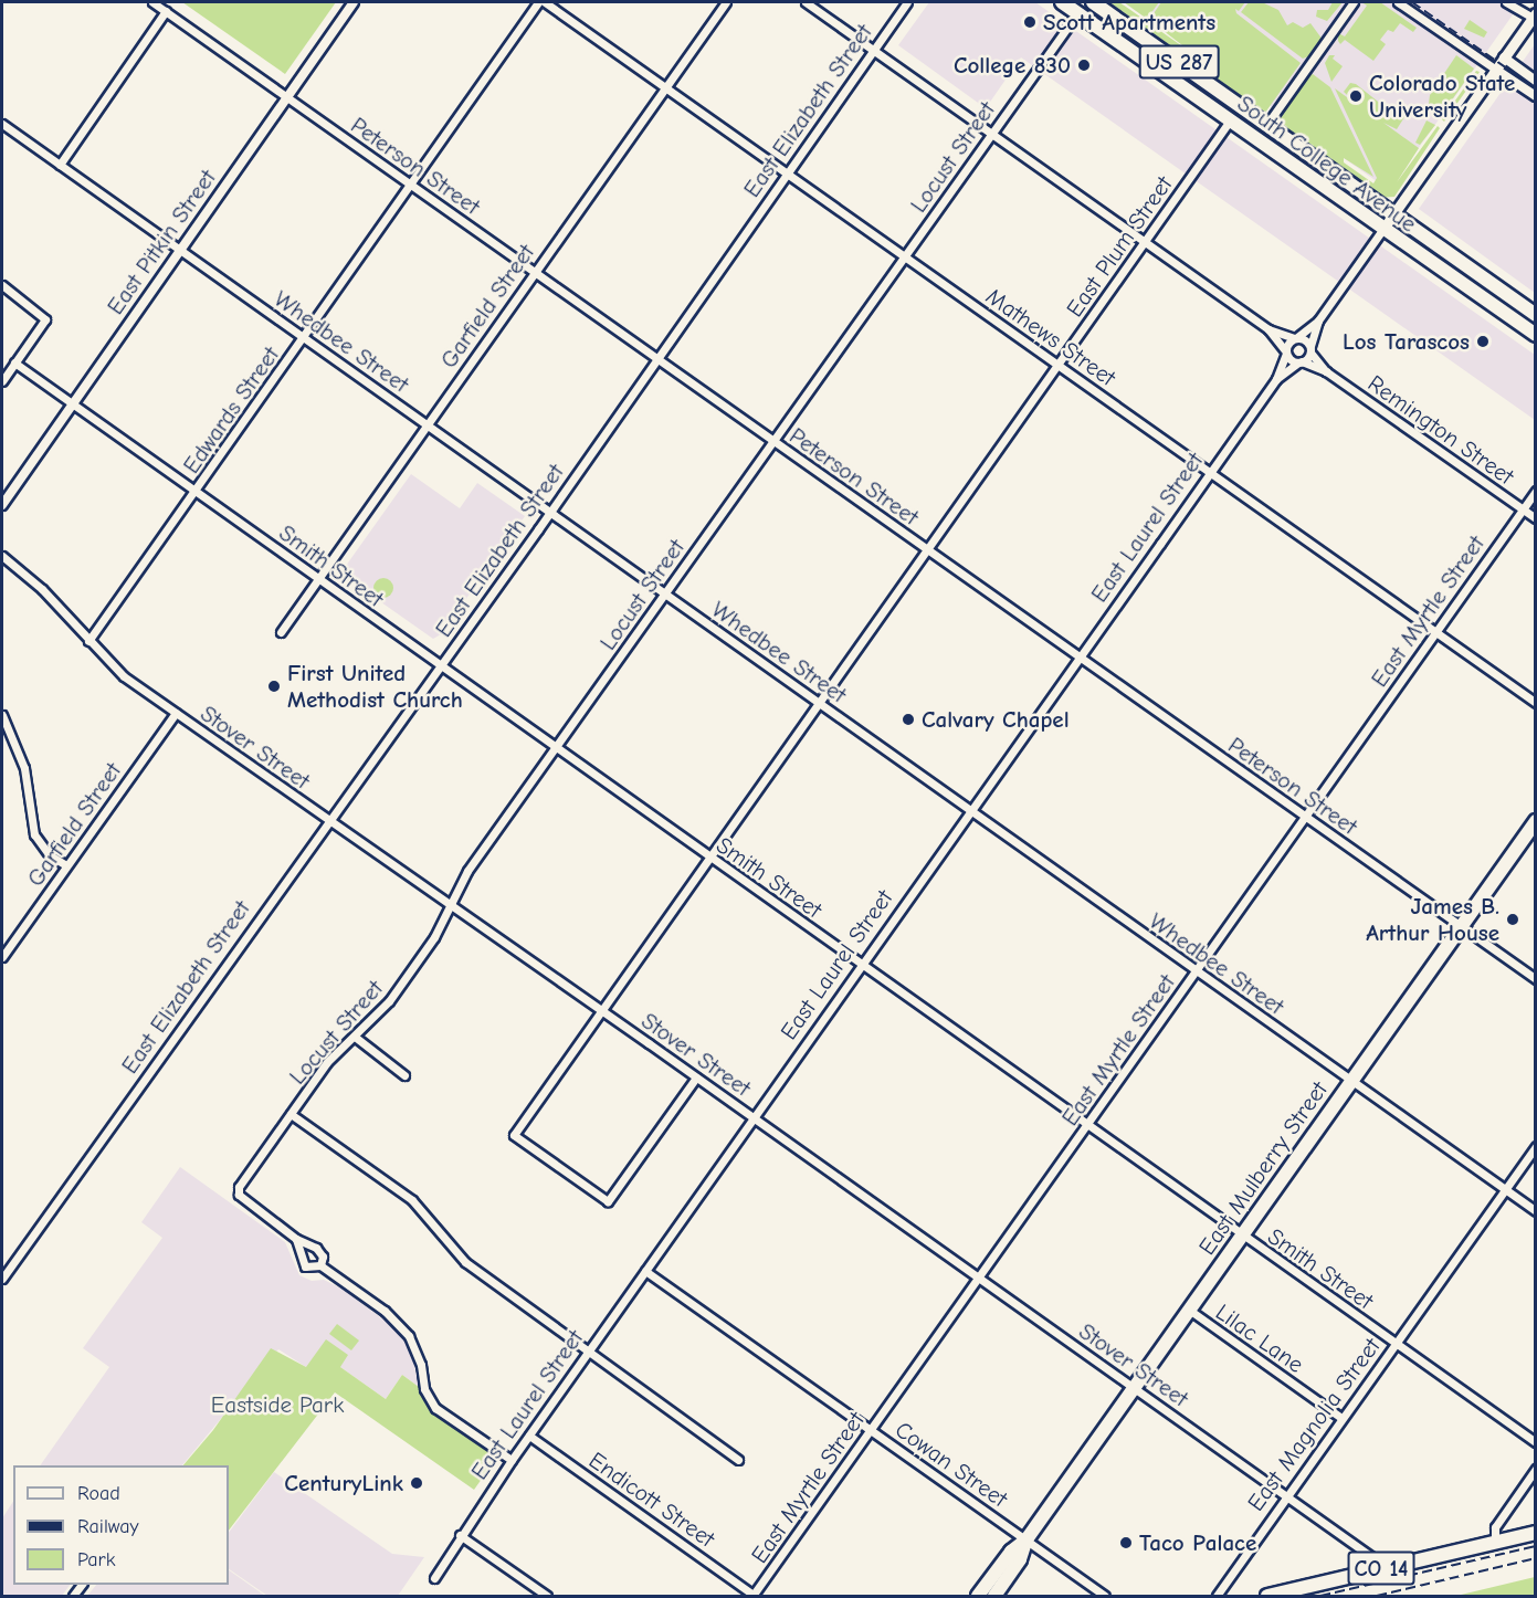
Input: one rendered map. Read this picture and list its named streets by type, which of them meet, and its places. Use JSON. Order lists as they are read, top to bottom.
{
  "streets": {
    "highway": [
      "US 287",
      "South College Avenue",
      "East Mulberry Street",
      "CO 14"
    ],
    "street": [
      "East Elizabeth Street",
      "Locust Street",
      "Peterson Street",
      "East Pitkin Street",
      "East Plum Street",
      "Garfield Street",
      "Mathews Street",
      "Whedbee Street",
      "Edwards Street",
      "Remington Street",
      "East Laurel Street",
      "Smith Street",
      "East Myrtle Street",
      "Stover Street",
      "Lilac Lane",
      "East Magnolia Street",
      "Cowan Street",
      "Endicott Street"
    ]
  },
  "crossings": [
    ["East Elizabeth Street", "Peterson Street"],
    ["East Elizabeth Street", "Mathews Street"],
    ["East Elizabeth Street", "Whedbee Street"],
    ["East Elizabeth Street", "Smith Street"],
    ["East Elizabeth Street", "Stover Street"],
    ["Locust Street", "South College Avenue"],
    ["Locust Street", "Peterson Street"],
    ["Locust Street", "Mathews Street"],
    ["Locust Street", "Whedbee Street"],
    ["Locust Street", "Smith Street"],
    ["Locust Street", "Stover Street"],
    ["South College Avenue", "East Plum Street"],
    ["Peterson Street", "East Pitkin Street"],
    ["Peterson Street", "East Plum Street"],
    ["Peterson Street", "Garfield Street"],
    ["Peterson Street", "Edwards Street"],
    ["Peterson Street", "East Laurel Street"],
    ["Peterson Street", "East Myrtle Street"],
    ["Peterson Street", "East Mulberry Street"],
    ["East Pitkin Street", "Whedbee Street"],
    ["East Pitkin Street", "Smith Street"],
    ["East Plum Street", "Mathews Street"],
    ["East Plum Street", "Whedbee Street"],
    ["East Plum Street", "Smith Street"],
    ["East Plum Street", "Stover Street"],
    ["Garfield Street", "Mathews Street"],
    ["Garfield Street", "Whedbee Street"],
    ["Garfield Street", "Smith Street"],
    ["Garfield Street", "Stover Street"],
    ["Mathews Street", "East Laurel Street"],
    ["Mathews Street", "East Myrtle Street"],
    ["Whedbee Street", "Edwards Street"],
    ["Whedbee Street", "East Laurel Street"],
    ["Whedbee Street", "East Myrtle Street"],
    ["Whedbee Street", "East Mulberry Street"],
    ["Whedbee Street", "East Magnolia Street"],
    ["Edwards Street", "Smith Street"],
    ["Edwards Street", "Stover Street"],
    ["Remington Street", "East Laurel Street"],
    ["Remington Street", "East Myrtle Street"],
    ["East Laurel Street", "Smith Street"],
    ["East Laurel Street", "Stover Street"],
    ["East Laurel Street", "Cowan Street"],
    ["East Laurel Street", "Endicott Street"],
    ["Smith Street", "East Myrtle Street"],
    ["Smith Street", "East Mulberry Street"],
    ["Smith Street", "East Magnolia Street"],
    ["East Myrtle Street", "Stover Street"],
    ["East Myrtle Street", "Cowan Street"],
    ["East Myrtle Street", "Endicott Street"],
    ["Stover Street", "East Mulberry Street"],
    ["Stover Street", "East Magnolia Street"],
    ["Stover Street", "CO 14"],
    ["East Mulberry Street", "Lilac Lane"],
    ["East Mulberry Street", "Cowan Street"],
    ["Lilac Lane", "East Magnolia Street"]
  ],
  "parks": ["Eastside Park"],
  "places": [
    "Scott Apartments",
    "College 830",
    "Colorado State University",
    "Los Tarascos",
    "First United Methodist Church",
    "Calvary Chapel",
    "James B. Arthur House",
    "CenturyLink",
    "Taco Palace"
  ],
  "legend": ["Road", "Railway", "Park"]
}
